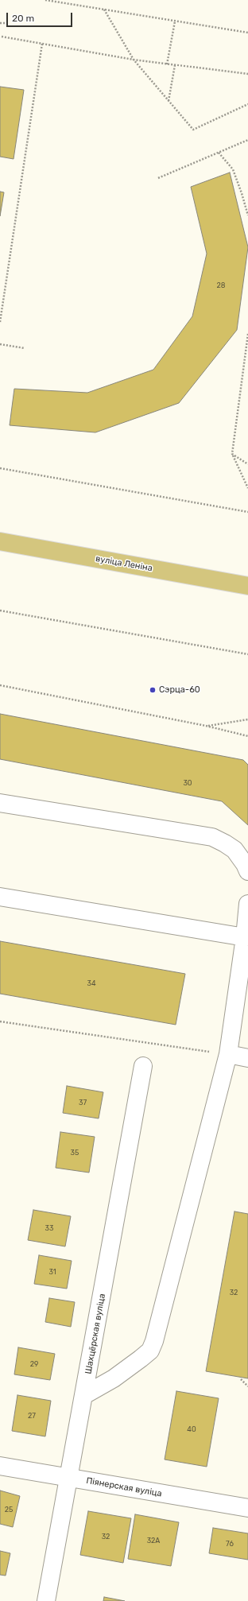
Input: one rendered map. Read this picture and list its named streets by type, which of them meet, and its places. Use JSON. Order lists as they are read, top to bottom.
{
  "streets": {
    "main road": ["вуліца Леніна"],
    "street": ["Шахцёрская вуліца", "Піянерская вуліца"]
  },
  "crossings": [
    ["Шахцёрская вуліца", "Піянерская вуліца"]
  ],
  "places": ["Сэрца-60"],
  "house_numbers": [
    "28",
    "30",
    "34",
    "37",
    "35",
    "33",
    "31",
    "32",
    "29",
    "27",
    "40",
    "25",
    "32",
    "32А",
    "76"
  ],
  "scale_bar": "20 m"
}
